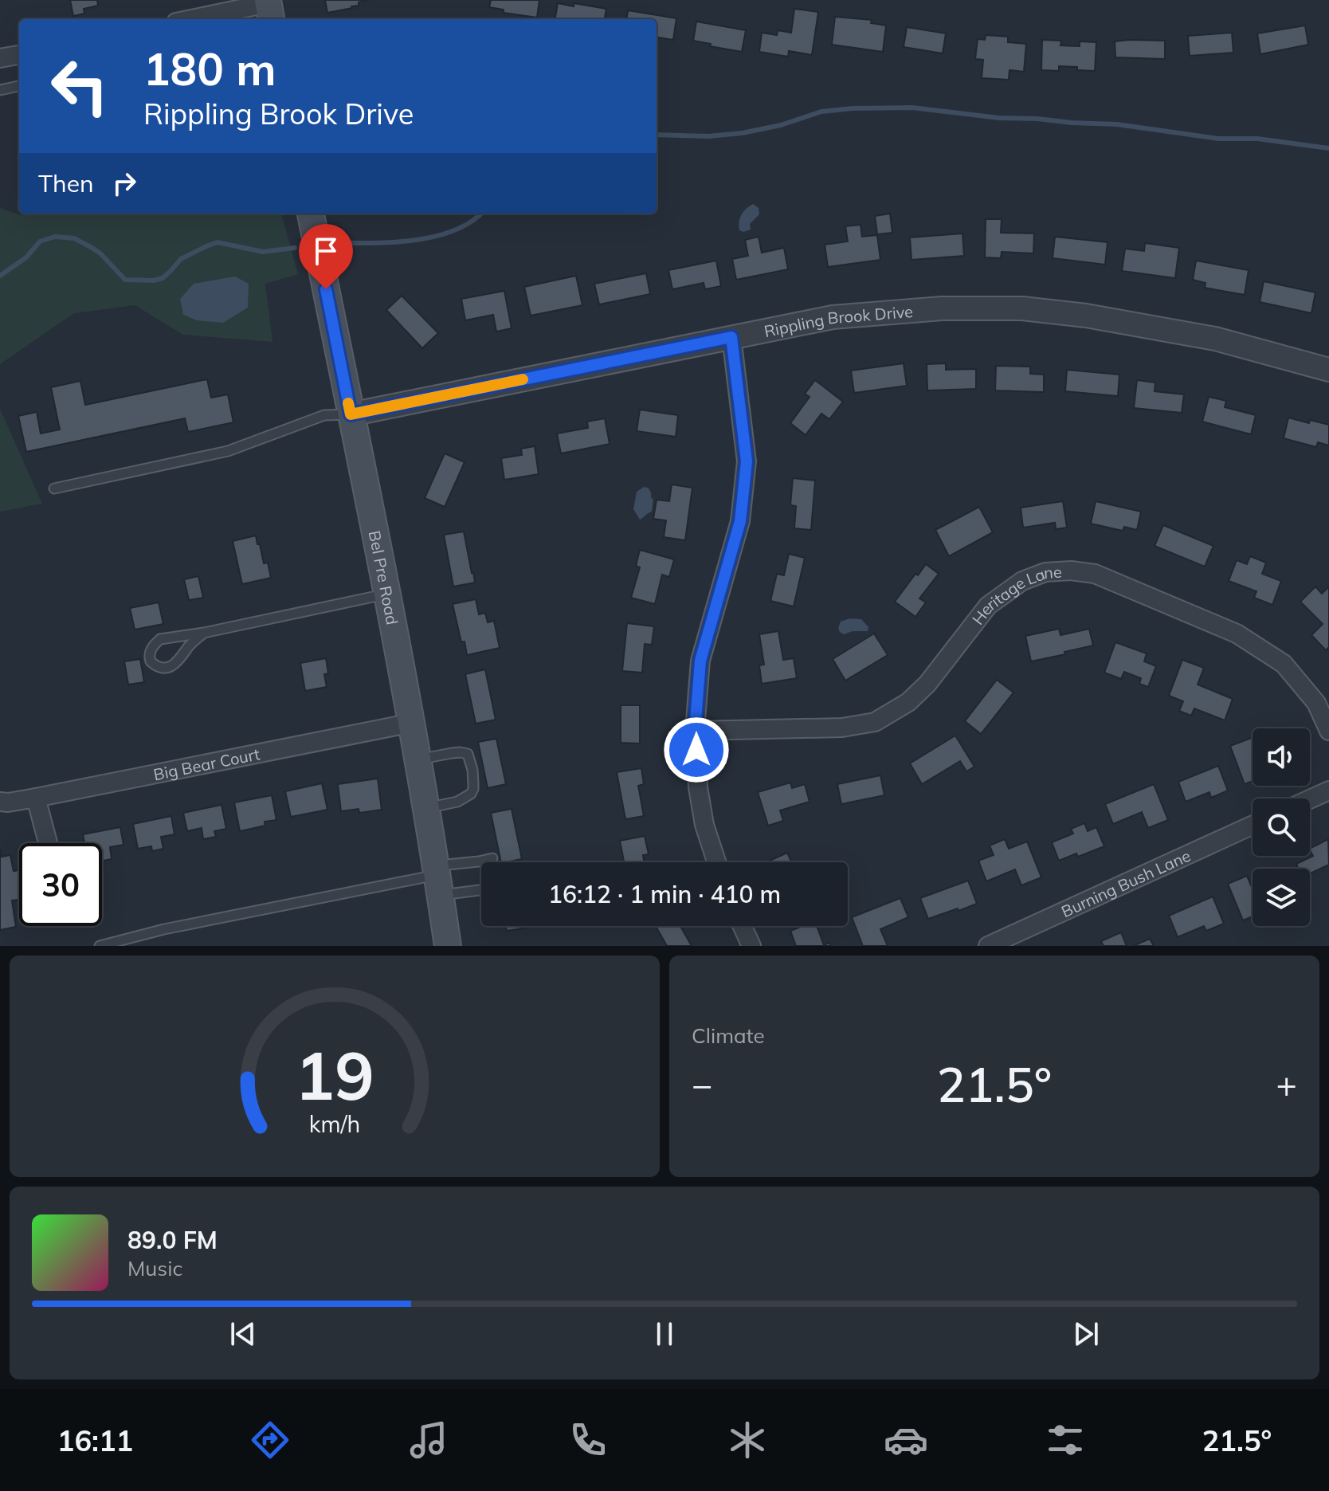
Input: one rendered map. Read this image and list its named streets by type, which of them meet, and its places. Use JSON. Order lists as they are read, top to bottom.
{
  "streets": {
    "main road": ["Bel Pre Road"],
    "street": [
      "Rippling Brook Drive",
      "Heritage Lane",
      "Big Bear Court",
      "Burning Bush Lane"
    ]
  },
  "crossings": [
    ["Rippling Brook Drive", "Bel Pre Road"],
    ["Bel Pre Road", "Big Bear Court"]
  ],
  "page": {
    "turn": ["180 m", "Rippling Brook Drive"],
    "then": "Then",
    "limit": "30",
    "trip": "16:12 · 1 min · 410 m",
    "tile": "Climate",
    "heat": ["−", "21.5°", "+"],
    "song": ["89.0 FM", "Music"],
    "tabs": ["16:11", "21.5°"],
    "gauge": ["19", "km/h"]
  }
}
